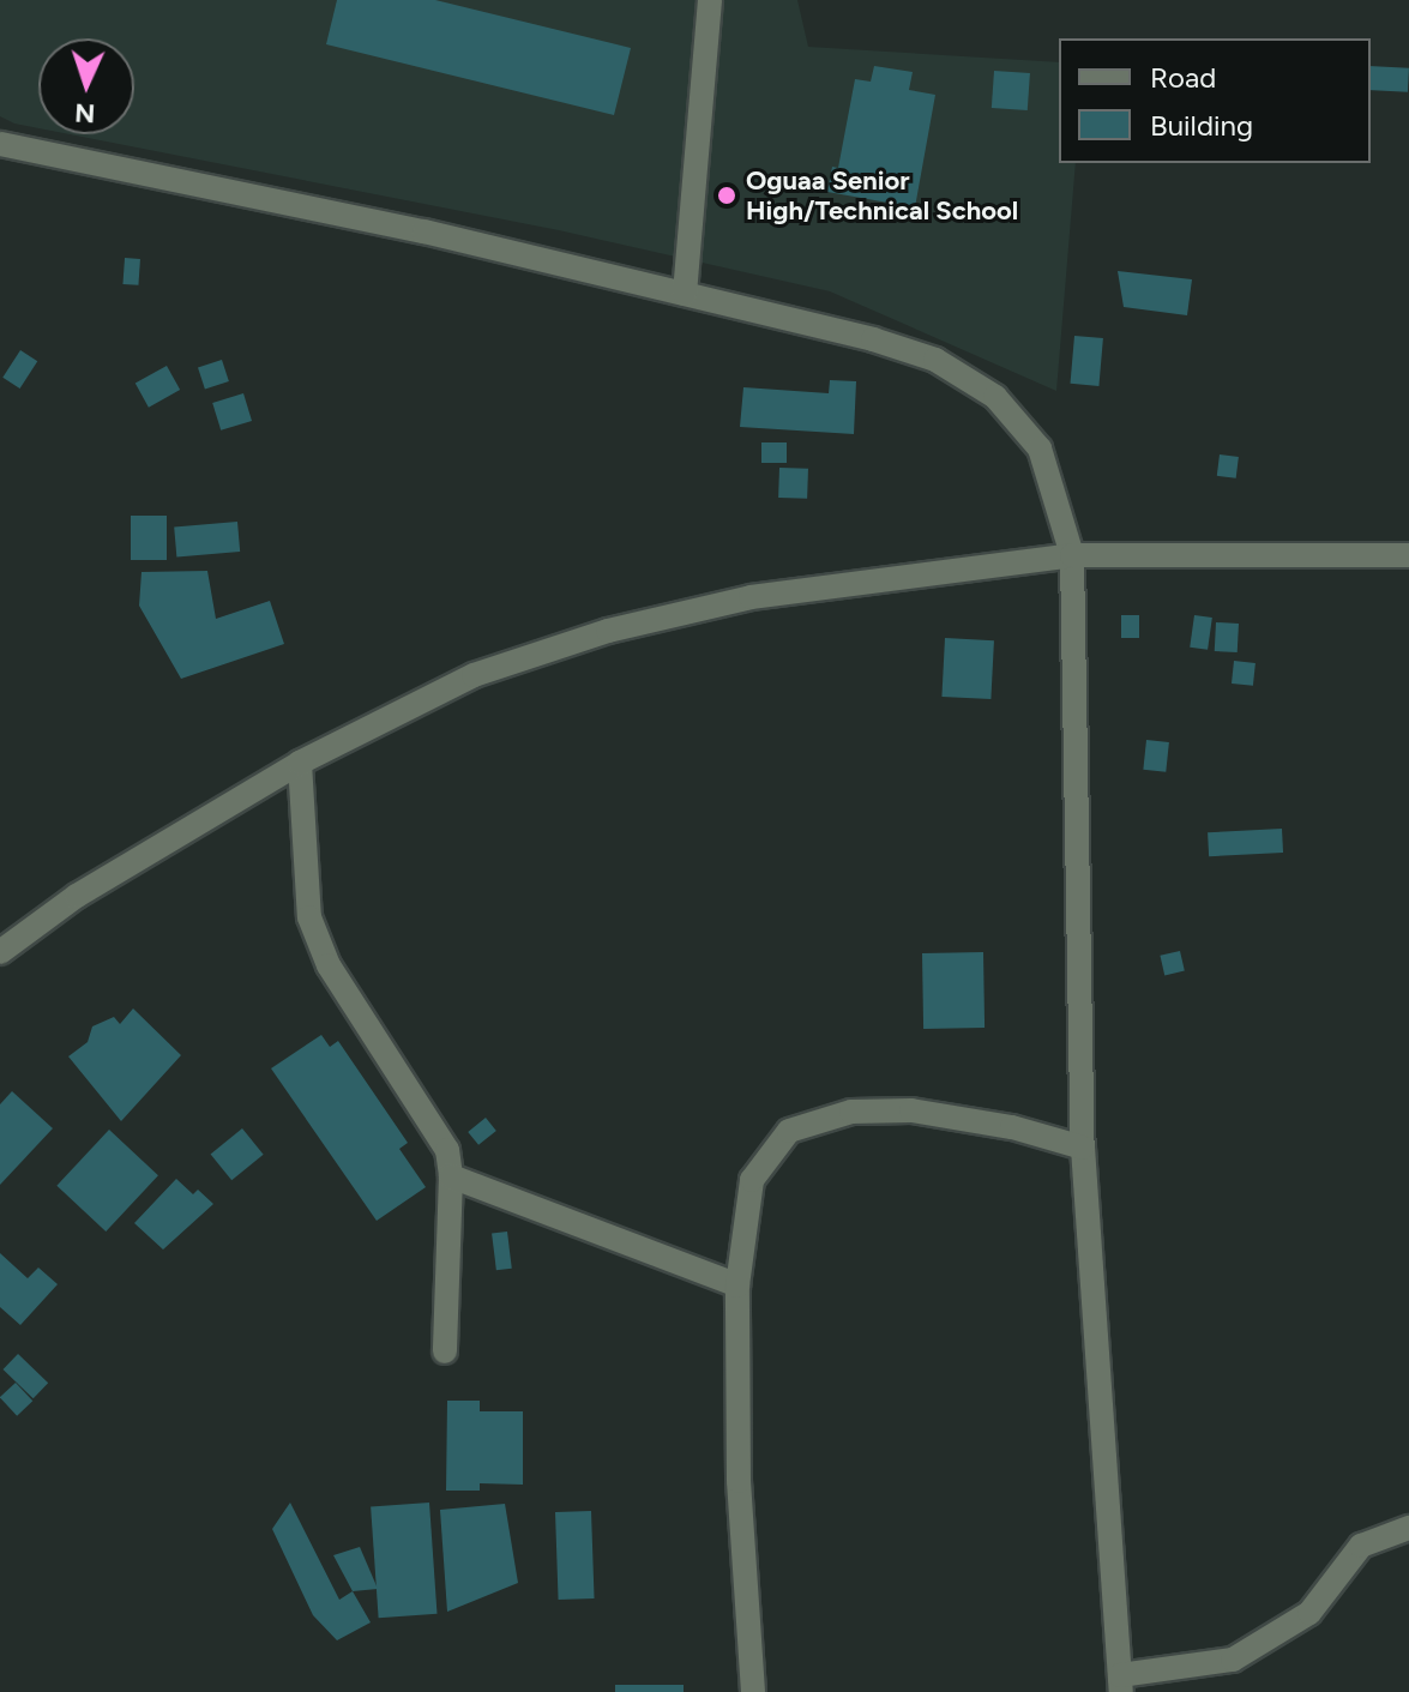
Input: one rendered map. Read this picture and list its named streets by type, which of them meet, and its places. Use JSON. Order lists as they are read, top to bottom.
{
  "places": ["Oguaa Senior High/Technical School"],
  "legend": ["Road", "Building"],
  "north": "bottom"
}
